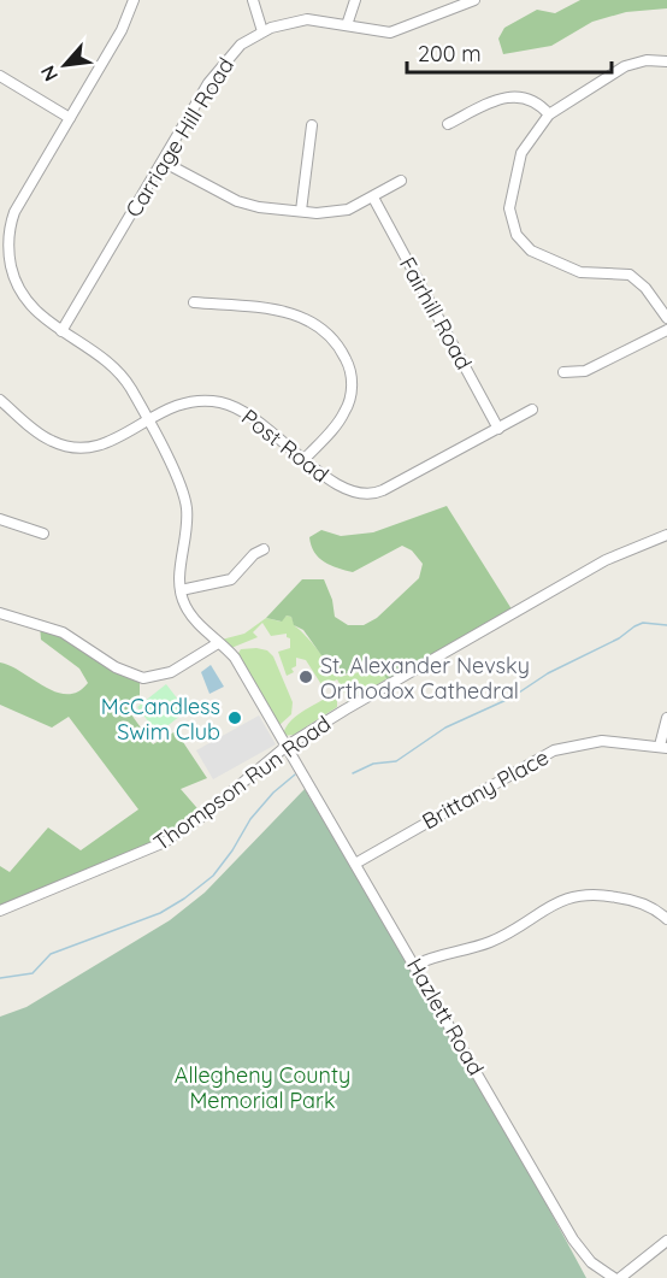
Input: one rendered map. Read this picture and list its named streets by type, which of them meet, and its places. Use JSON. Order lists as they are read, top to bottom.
{
  "streets": {
    "street": [
      "Carriage Hill Road",
      "Fairhill Road",
      "Post Road",
      "Thompson Run Road",
      "Brittany Place",
      "Hazlett Road"
    ]
  },
  "crossings": [
    ["Fairhill Road", "Post Road"],
    ["Thompson Run Road", "Hazlett Road"],
    ["Brittany Place", "Hazlett Road"]
  ],
  "parks": ["Allegheny County Memorial Park"],
  "places": ["St. Alexander Nevsky Orthodox Cathedral", "McCandless Swim Club"],
  "scale_bar": "200 m",
  "north": "bottom left"
}
